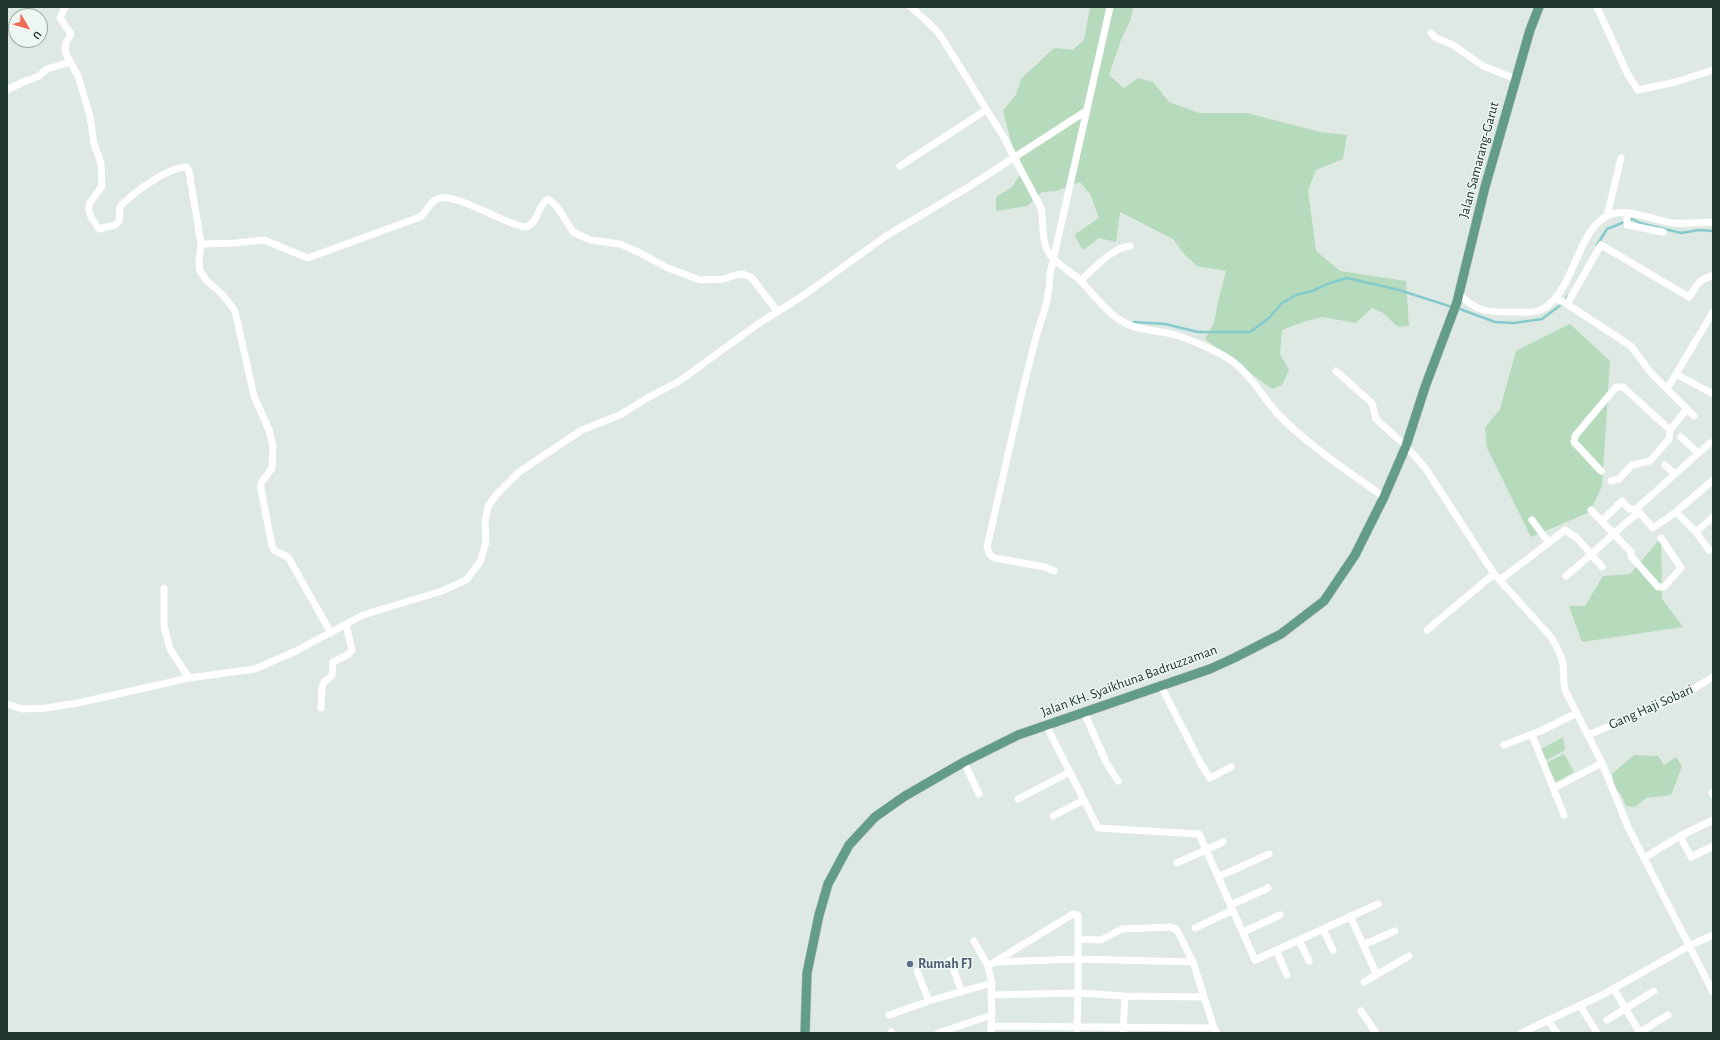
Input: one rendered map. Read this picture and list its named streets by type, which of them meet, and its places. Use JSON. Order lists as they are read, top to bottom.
{
  "streets": {
    "main road": ["Jalan Samarang-Garut", "Jalan KH. Syaikhuna Badruzzaman"],
    "street": ["Gang Haji Sobari"]
  },
  "crossings": [
    ["Jalan Samarang-Garut", "Jalan KH. Syaikhuna Badruzzaman"]
  ],
  "places": ["Rumah FJ"],
  "north": "bottom right"
}
